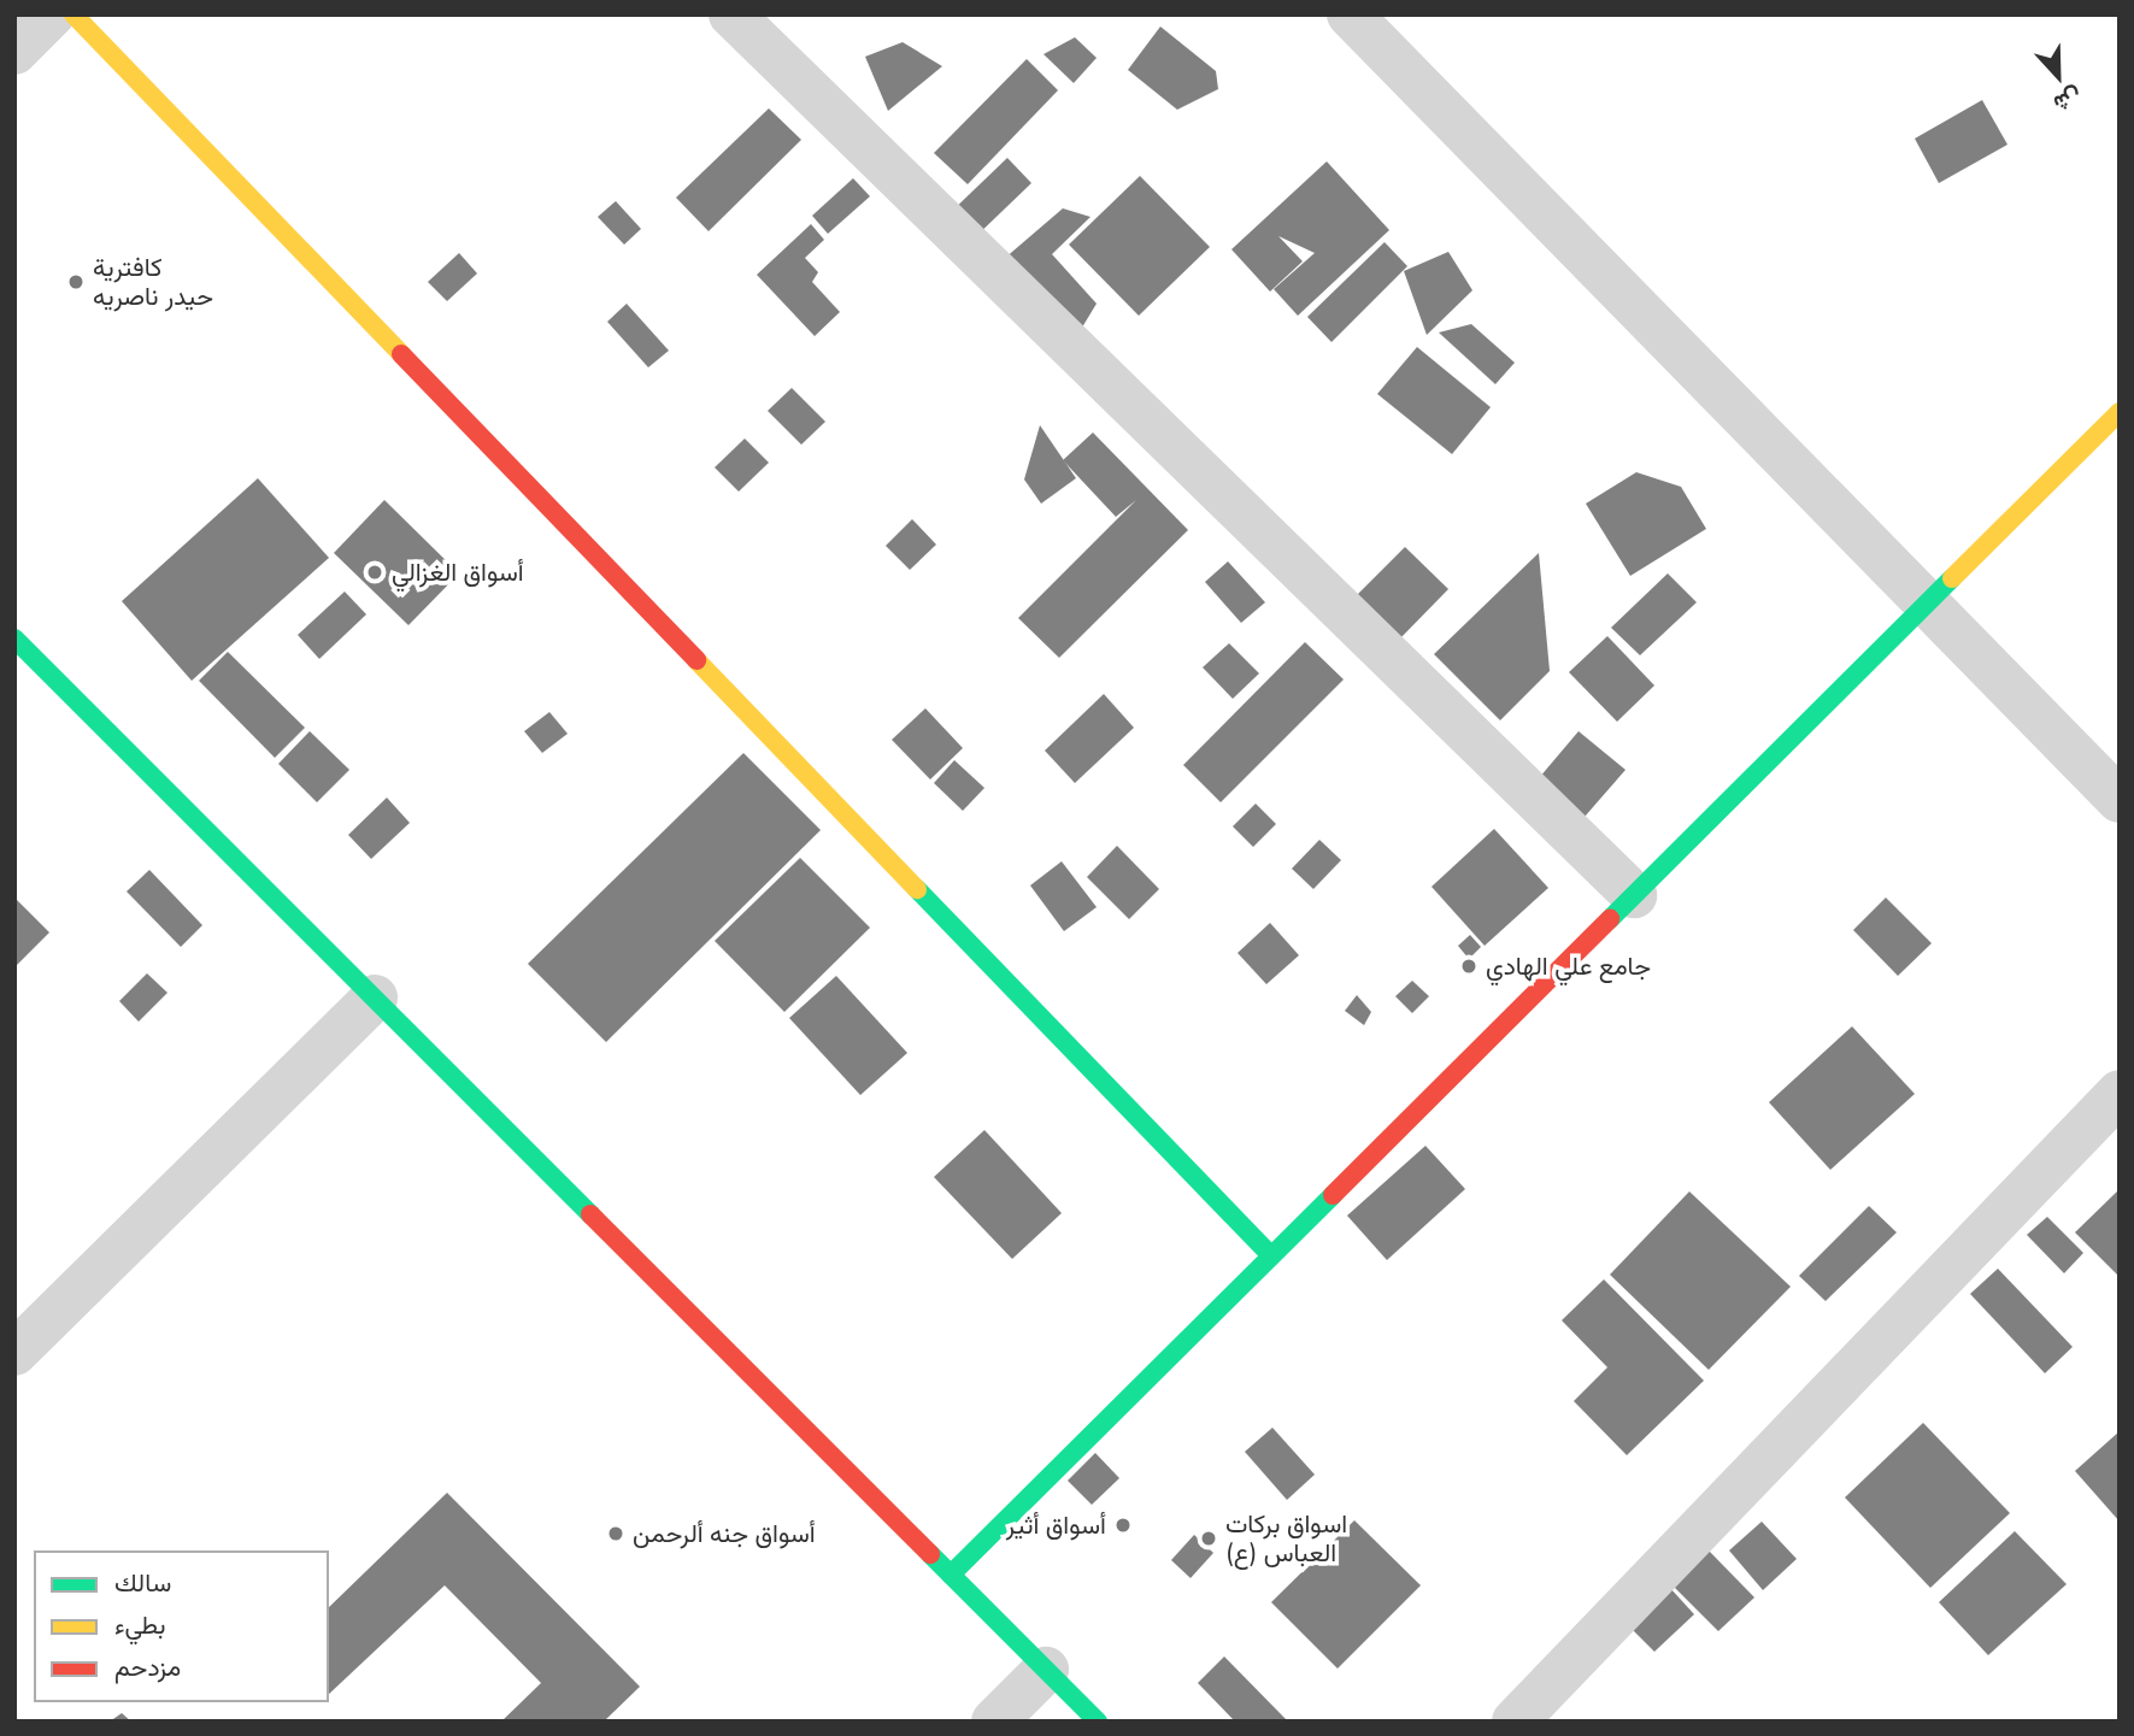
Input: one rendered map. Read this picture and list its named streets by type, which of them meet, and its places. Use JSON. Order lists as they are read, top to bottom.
{
  "places": [
    "كافترية حيدر ناصريه",
    "أسواق الغزالي",
    "جامع علي الهادي",
    "أسواق أثير",
    "أسواق جنه ألرحمن",
    "اسواق بركات العباس (ع)"
  ],
  "legend": ["سالك", "بطيء", "مزدحم"],
  "north": "bottom"
}
